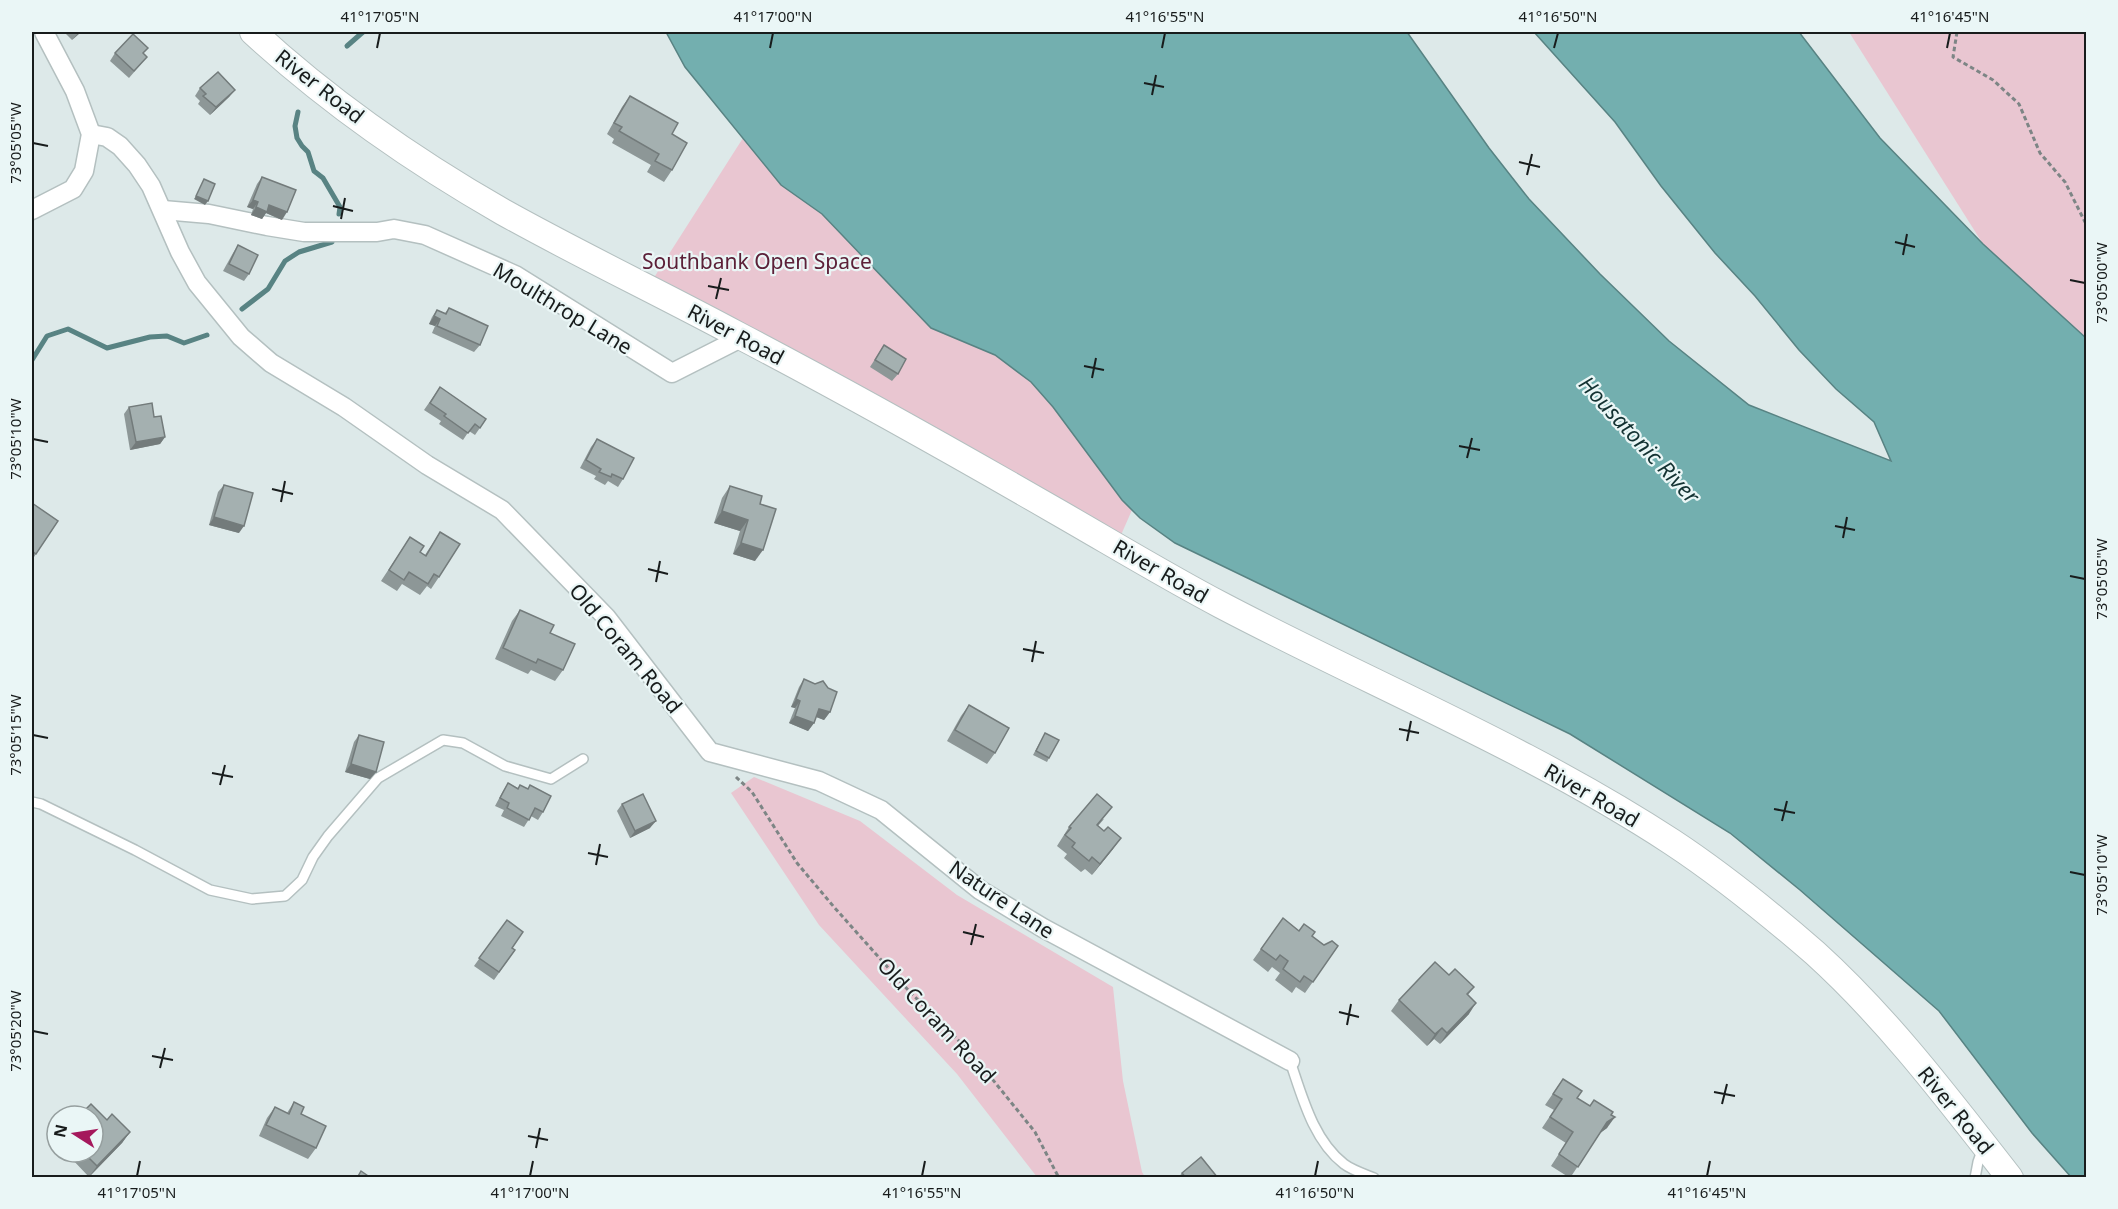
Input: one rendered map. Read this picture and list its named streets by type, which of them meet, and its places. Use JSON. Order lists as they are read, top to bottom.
{
  "streets": {
    "main road": ["River Road"],
    "street": ["Moulthrop Lane", "Old Coram Road", "Nature Lane"]
  },
  "crossings": [
    ["River Road", "Moulthrop Lane"],
    ["Moulthrop Lane", "Old Coram Road"],
    ["Old Coram Road", "Nature Lane"]
  ],
  "water": ["Housatonic River"],
  "parks": ["Southbank Open Space"],
  "north": "left",
  "coordinates": [
    "41°17'05\"N",
    "41°17'00\"N",
    "41°16'55\"N",
    "41°16'50\"N",
    "41°16'45\"N",
    "73°05'05\"W",
    "73°05'00\"W",
    "73°05'10\"W",
    "73°05'15\"W",
    "73°05'20\"W"
  ]
}
